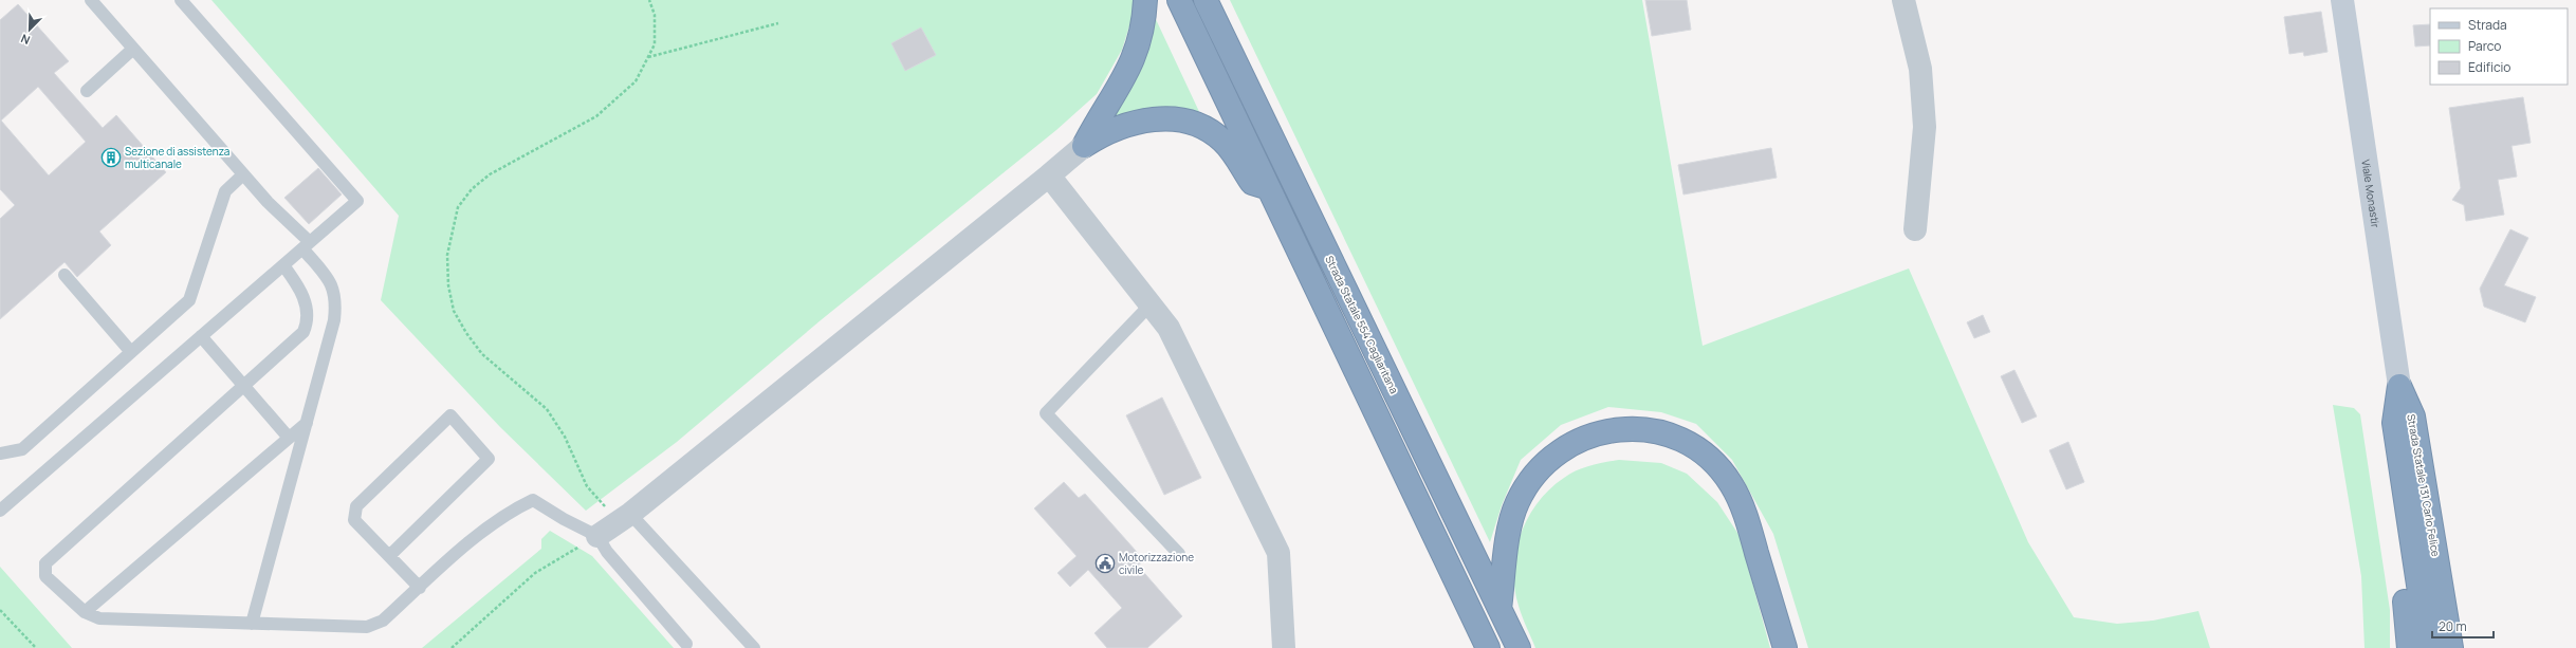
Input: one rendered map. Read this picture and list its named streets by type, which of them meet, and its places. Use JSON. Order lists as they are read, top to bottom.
{
  "streets": {
    "highway": ["Strada Statale 554 Cagliaritana", "Strada Statale 131 Carlo Felice"],
    "main road": ["Viale Monastir"]
  },
  "crossings": [
    ["Viale Monastir", "Strada Statale 131 Carlo Felice"]
  ],
  "places": {
    "building": ["Sezione di assistenza multicanale"],
    "public building": ["Motorizzazione civile"]
  },
  "legend": ["Strada", "Parco", "Edificio"],
  "scale_bar": "20 m",
  "north": "bottom left"
}
